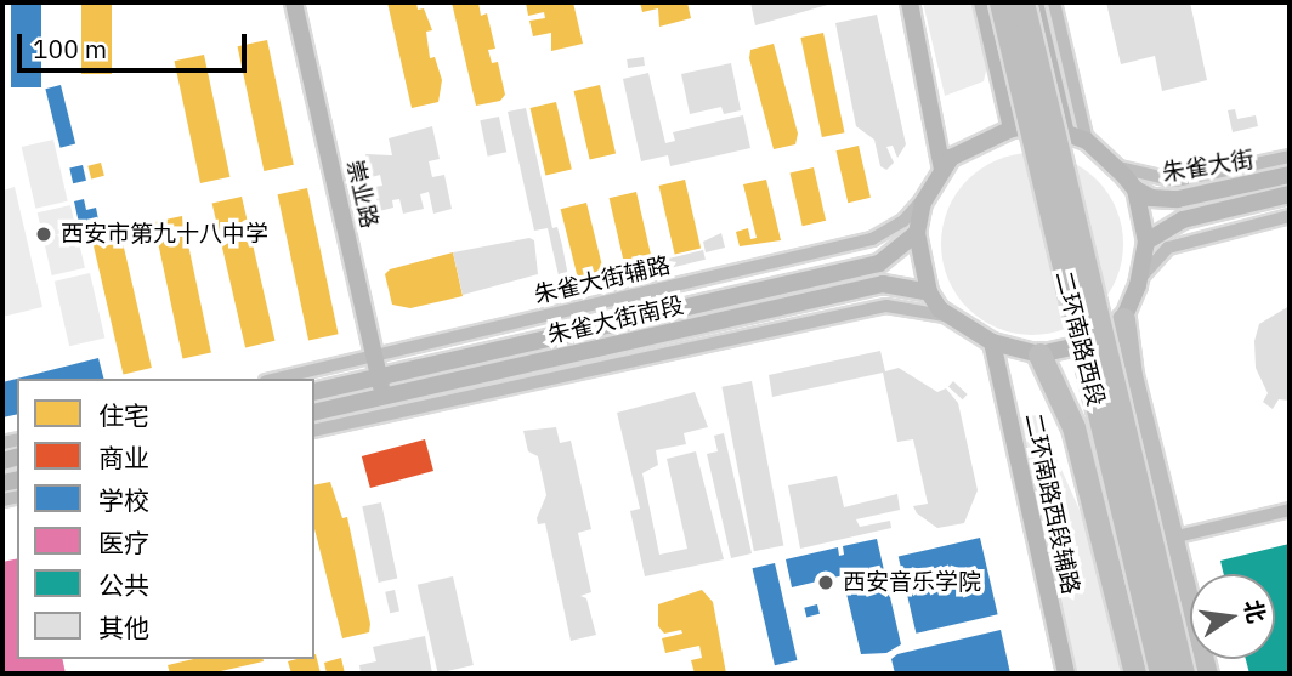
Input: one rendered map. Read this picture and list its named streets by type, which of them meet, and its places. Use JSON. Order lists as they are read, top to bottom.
{
  "streets": {
    "highway": ["二环南路西段"],
    "main road": [
      "朱雀大街",
      "崇业路",
      "朱雀大街南段",
      "二环南路西段辅路"
    ],
    "street": ["朱雀大街辅路"]
  },
  "crossings": [
    ["朱雀大街", "朱雀大街辅路"],
    ["朱雀大街", "朱雀大街南段"],
    ["朱雀大街", "二环南路西段辅路"],
    ["崇业路", "朱雀大街辅路"],
    ["崇业路", "朱雀大街南段"],
    ["朱雀大街辅路", "朱雀大街南段"],
    ["朱雀大街辅路", "二环南路西段辅路"],
    ["朱雀大街南段", "二环南路西段辅路"]
  ],
  "places": ["西安市第九十八中学", "西安音乐学院"],
  "legend": [
    "住宅",
    "商业",
    "学校",
    "医疗",
    "公共",
    "其他"
  ],
  "scale_bar": "100 m",
  "north": "right"
}
